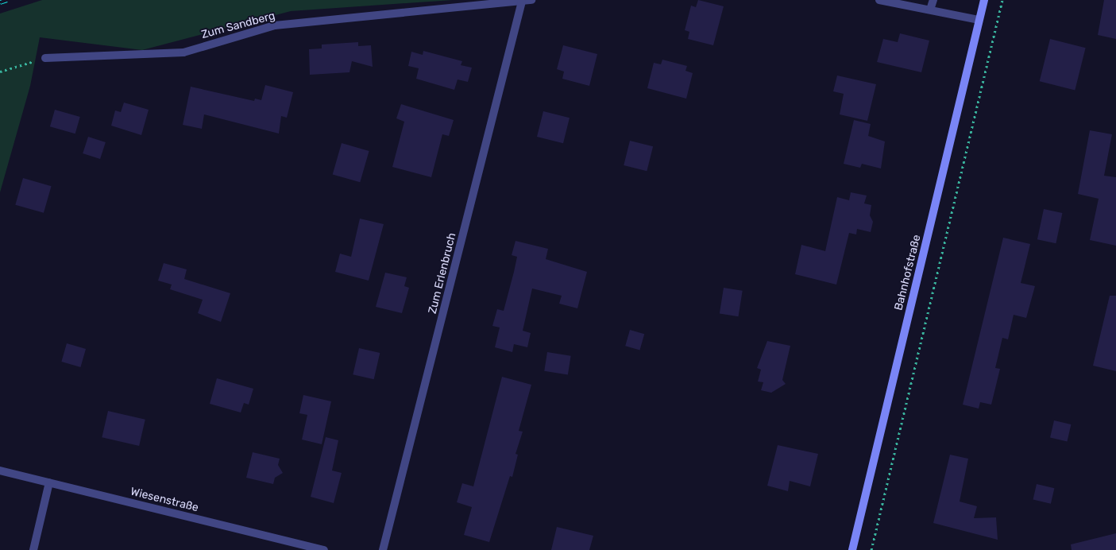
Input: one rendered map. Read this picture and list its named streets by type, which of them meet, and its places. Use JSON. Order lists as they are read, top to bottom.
{
  "streets": {
    "main road": ["Bahnhofstraße"],
    "street": ["Zum Sandberg", "Zum Erlenbruch", "Wiesenstraße"]
  },
  "crossings": [
    ["Zum Sandberg", "Zum Erlenbruch"]
  ]
}
